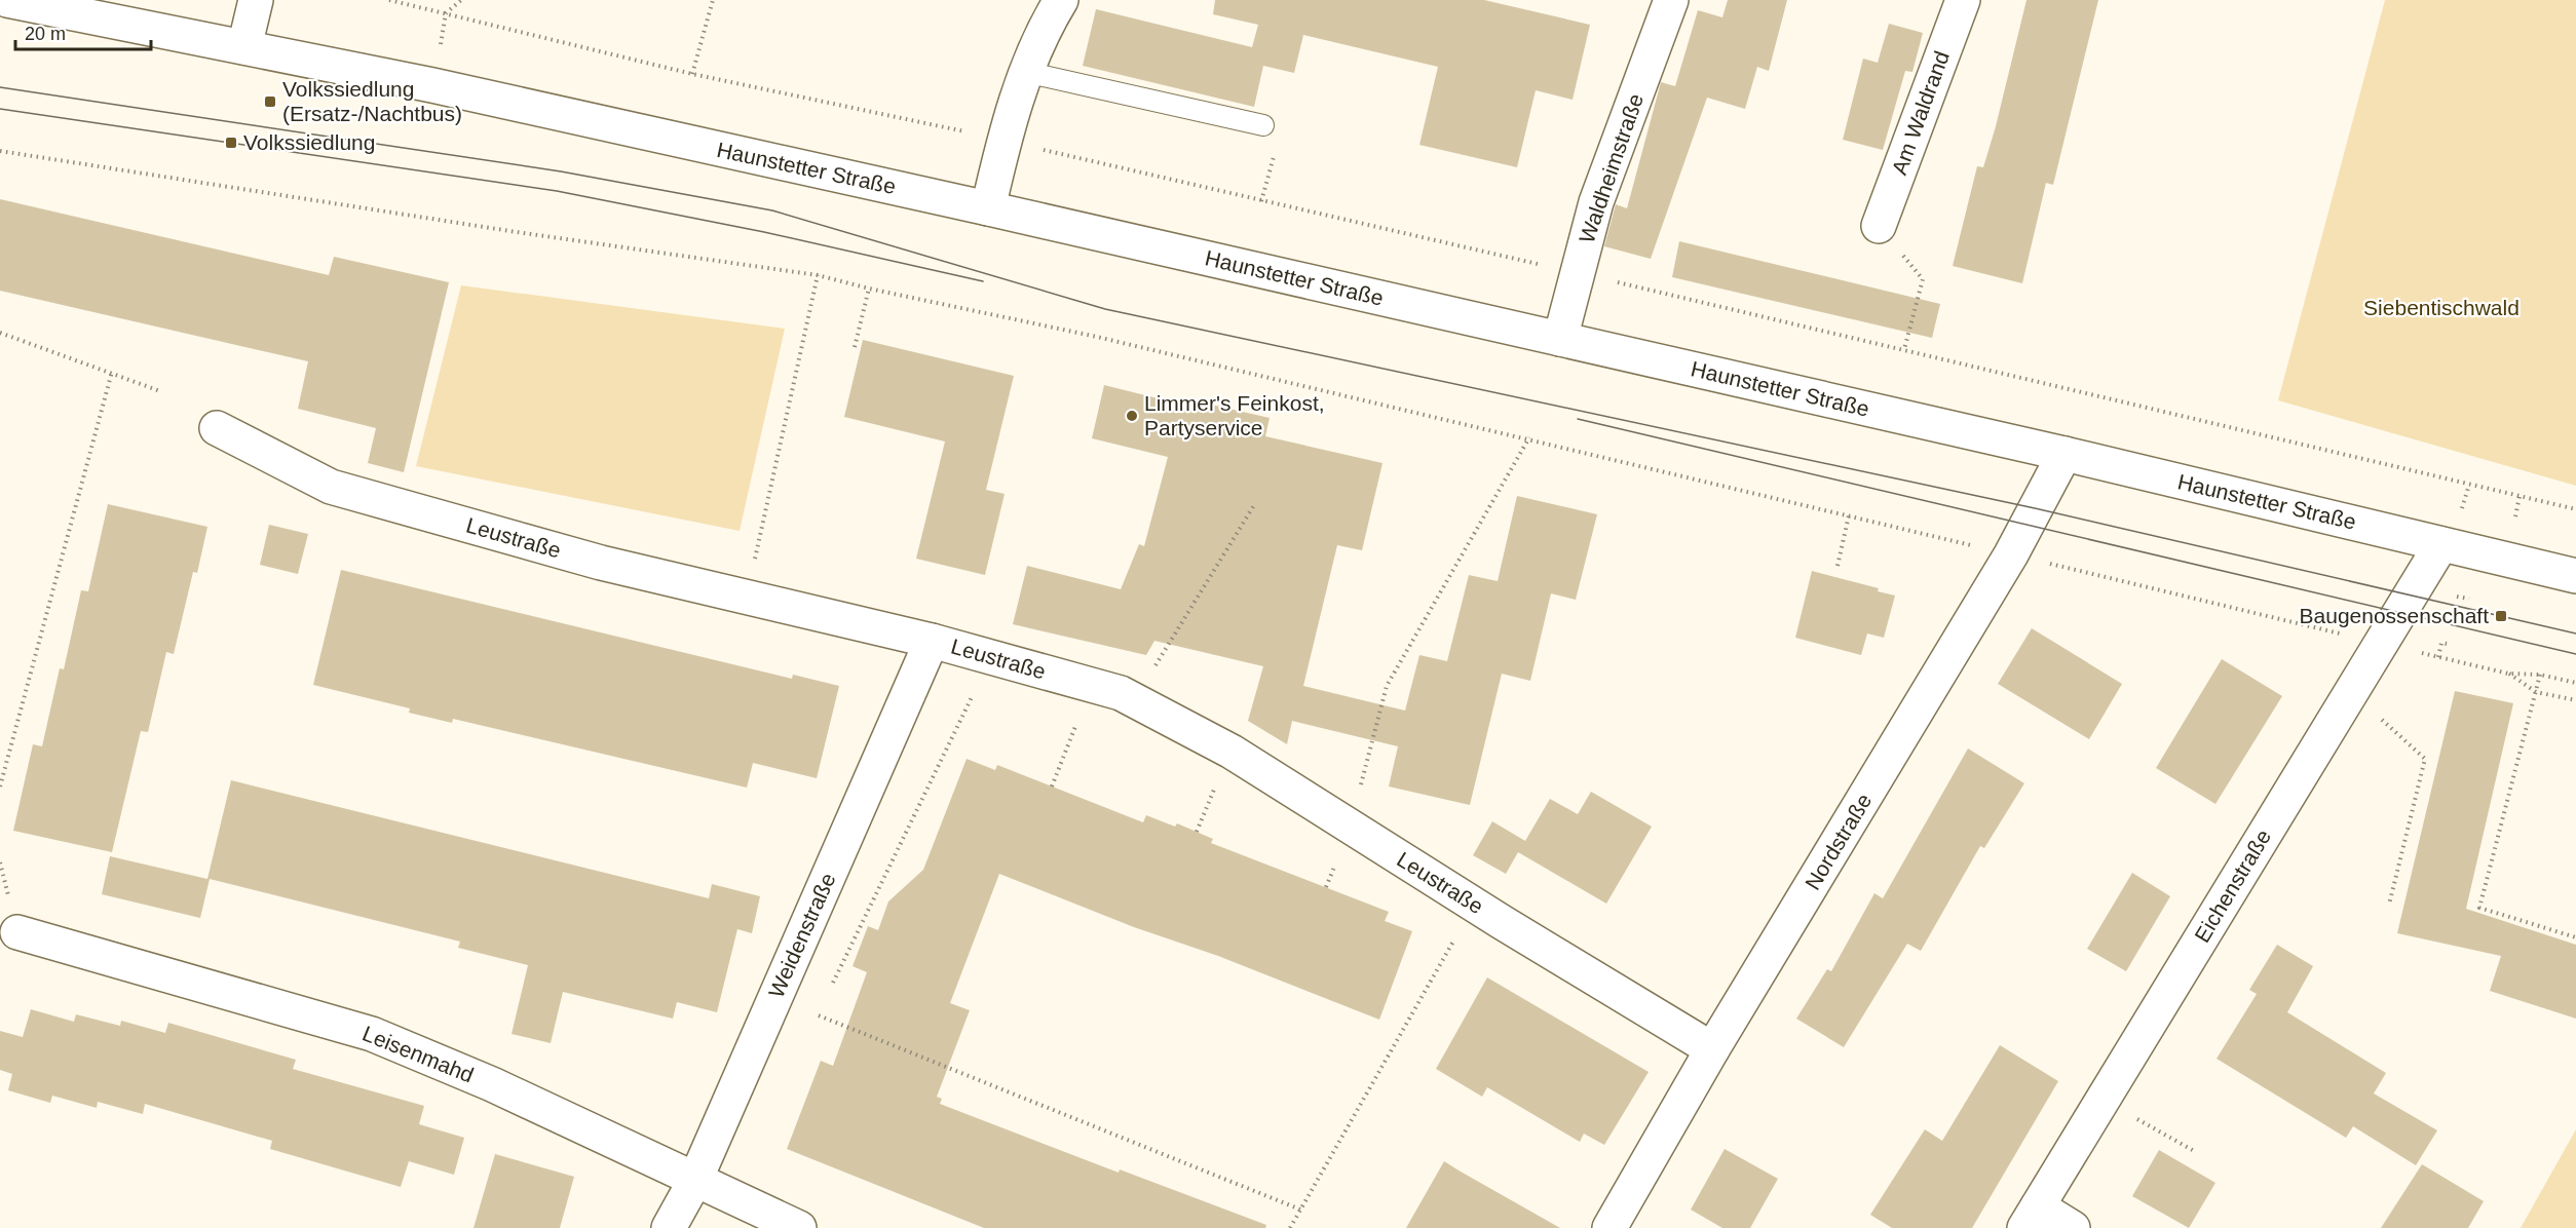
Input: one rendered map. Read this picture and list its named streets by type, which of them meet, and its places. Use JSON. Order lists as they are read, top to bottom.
{
  "streets": {
    "street": [
      "Am Waldrand",
      "Haunstetter Straße",
      "Waldheimstraße",
      "Leustraße",
      "Nordstraße",
      "Eichenstraße",
      "Weidenstraße",
      "Leisenmahd"
    ]
  },
  "crossings": [
    ["Haunstetter Straße", "Waldheimstraße"],
    ["Haunstetter Straße", "Nordstraße"],
    ["Haunstetter Straße", "Eichenstraße"],
    ["Leustraße", "Nordstraße"],
    ["Leustraße", "Weidenstraße"],
    ["Weidenstraße", "Leisenmahd"]
  ],
  "parks": ["Siebentischwald"],
  "places": {
    "transit": ["Volkssiedlung (Ersatz-/Nachtbus)", "Volkssiedlung", "Baugenossenschaft"],
    "other": ["Limmer's Feinkost, Partyservice"]
  },
  "scale_bar": "20 m"
}
